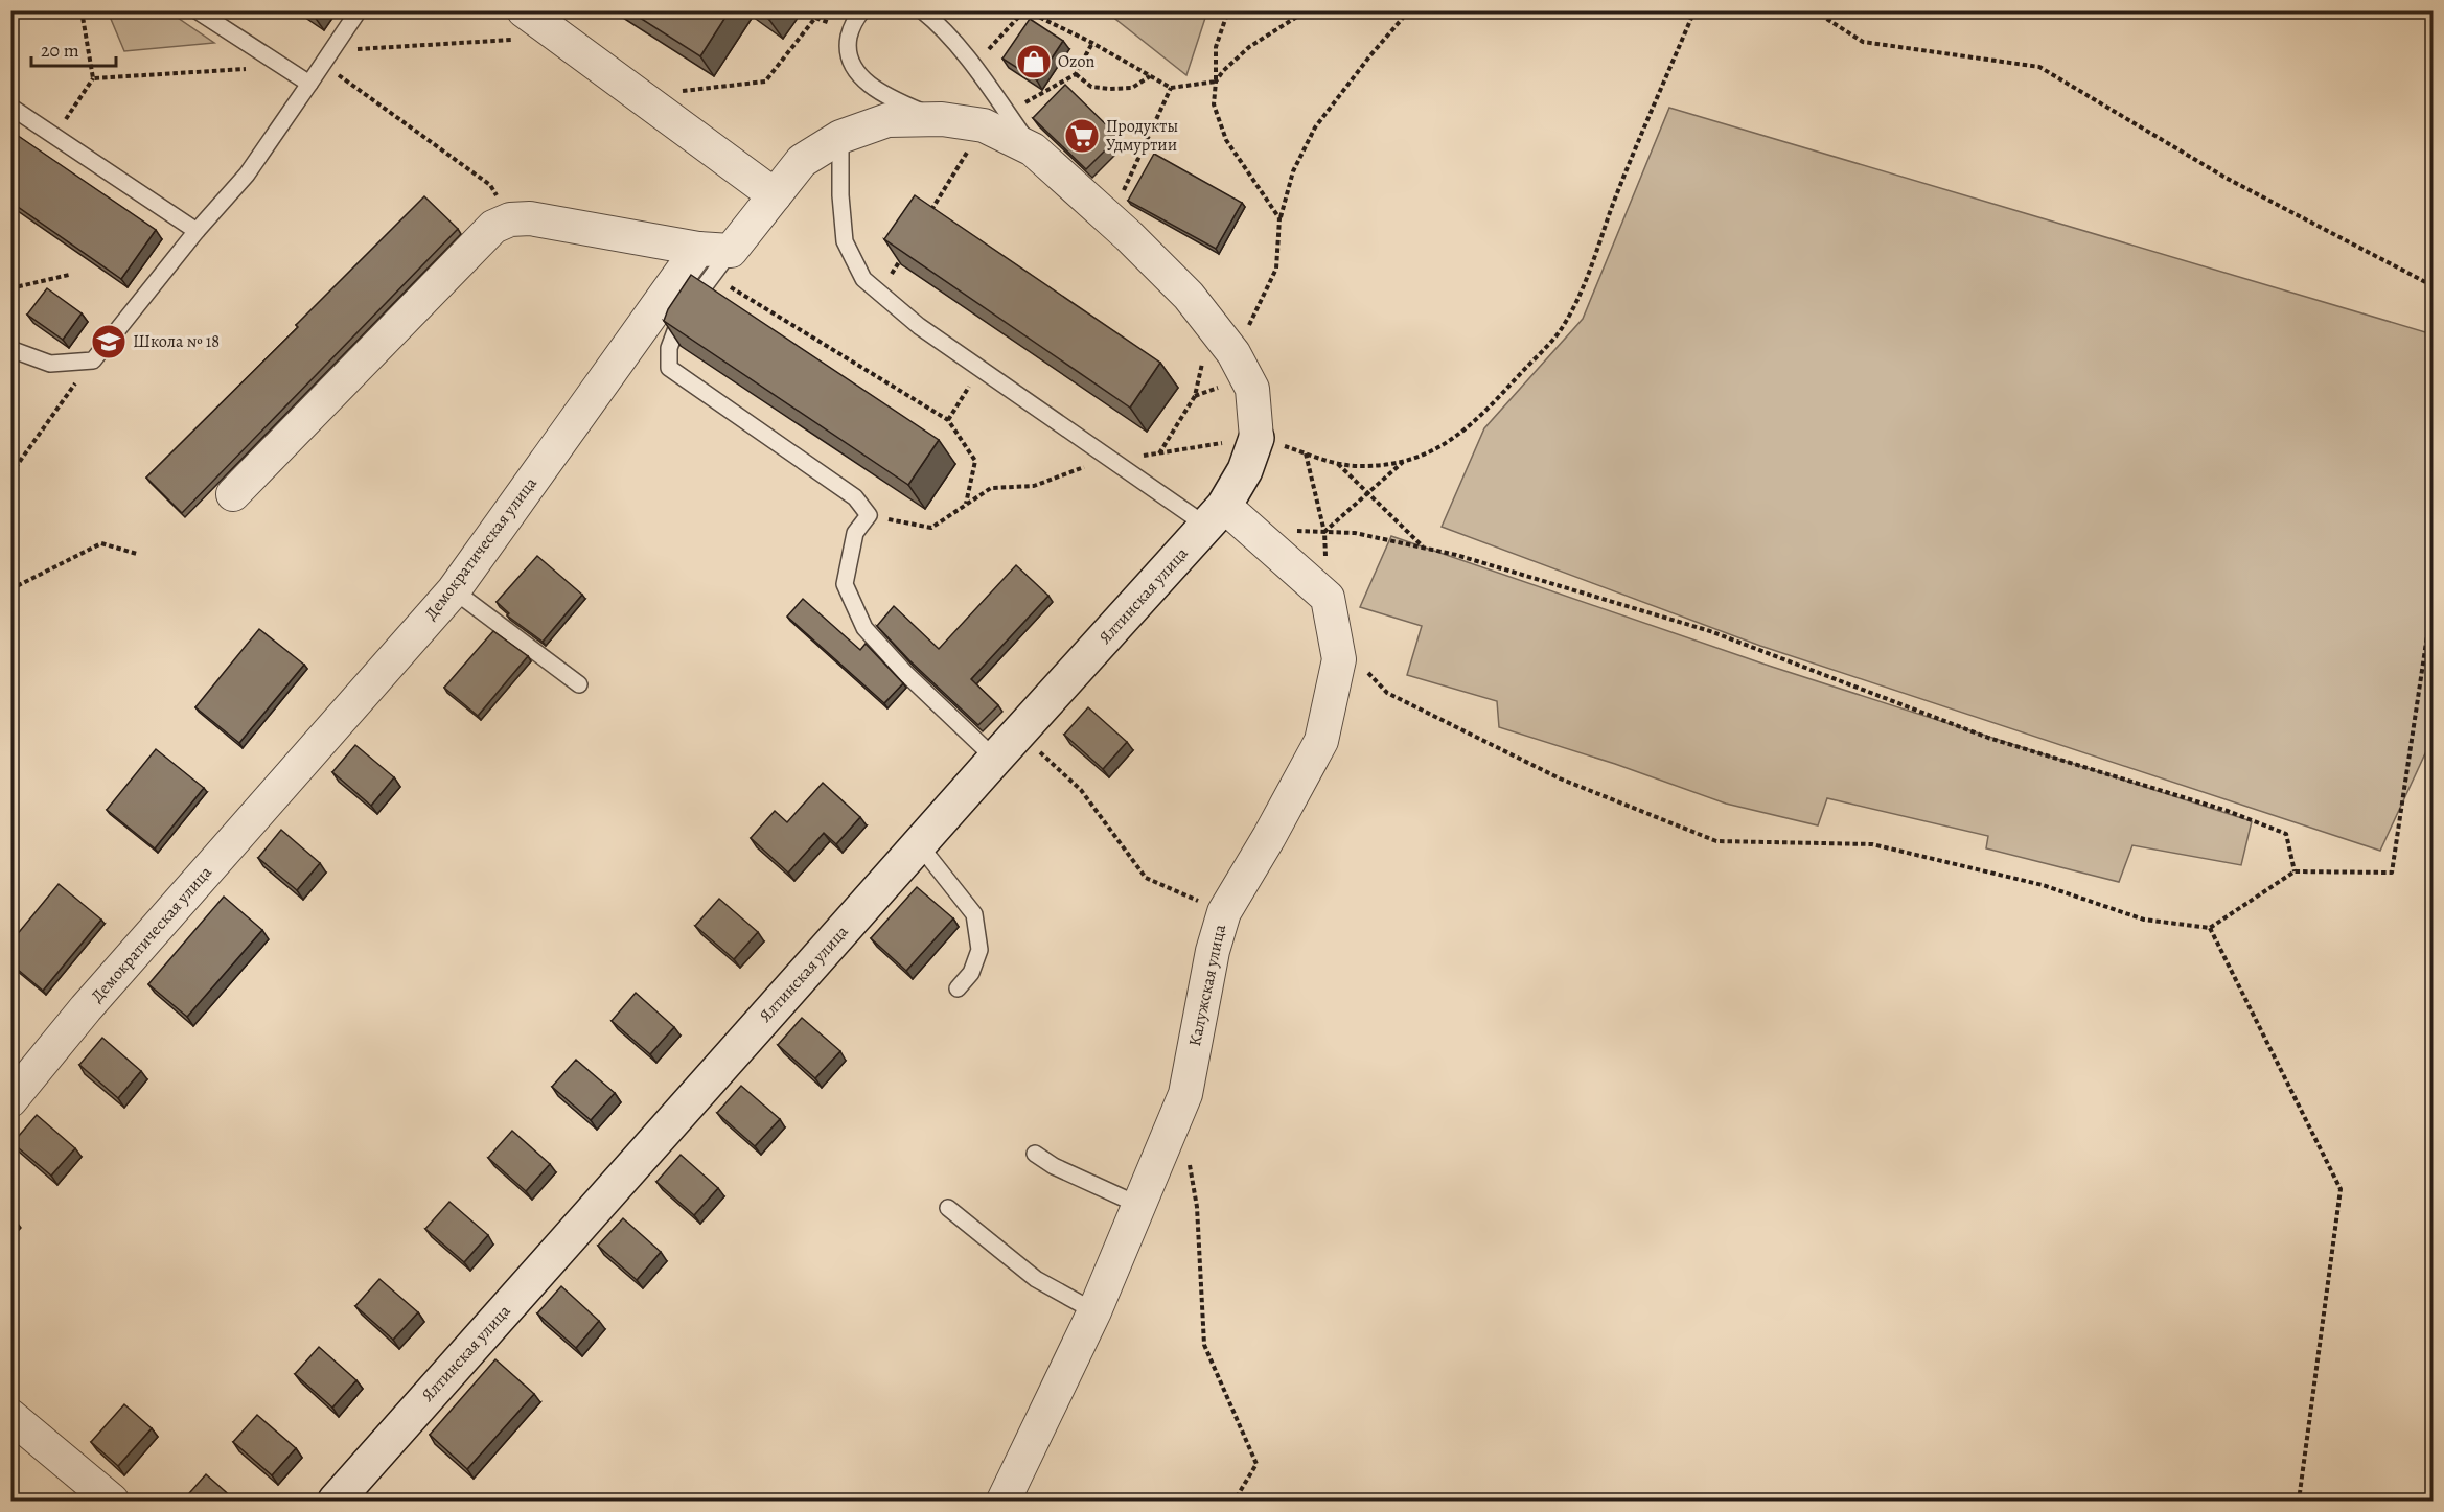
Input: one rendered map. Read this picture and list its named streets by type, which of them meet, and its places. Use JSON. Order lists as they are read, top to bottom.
{
  "streets": {
    "street": ["Демократическая улица", "Ялтинская улица", "Калужская улица"]
  },
  "crossings": [
    ["Демократическая улица", "Ялтинская улица"]
  ],
  "places": {
    "shop": ["Ozon"],
    "supermarket": ["Продукты Удмуртии"],
    "school or university": ["Школа № 18"]
  },
  "scale_bar": "20 m"
}
